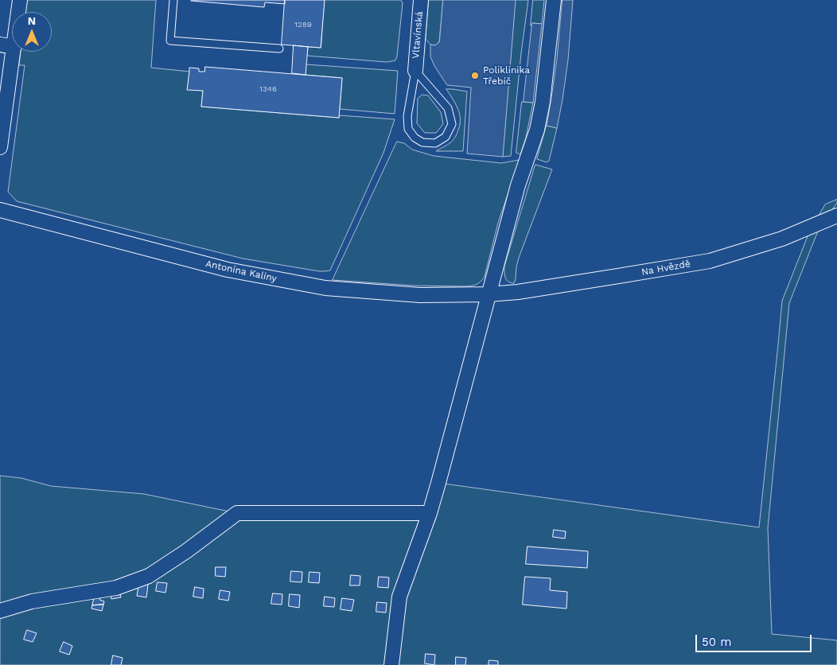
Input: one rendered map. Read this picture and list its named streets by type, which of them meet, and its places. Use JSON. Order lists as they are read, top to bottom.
{
  "streets": {
    "street": ["Vltavínská", "Na Hvězdě", "Antonína Kaliny"]
  },
  "crossings": [
    ["Na Hvězdě", "Antonína Kaliny"]
  ],
  "places": ["Poliklinika Třebíč"],
  "house_numbers": ["1289", "1346"],
  "scale_bar": "50 m",
  "north": "top"
}
